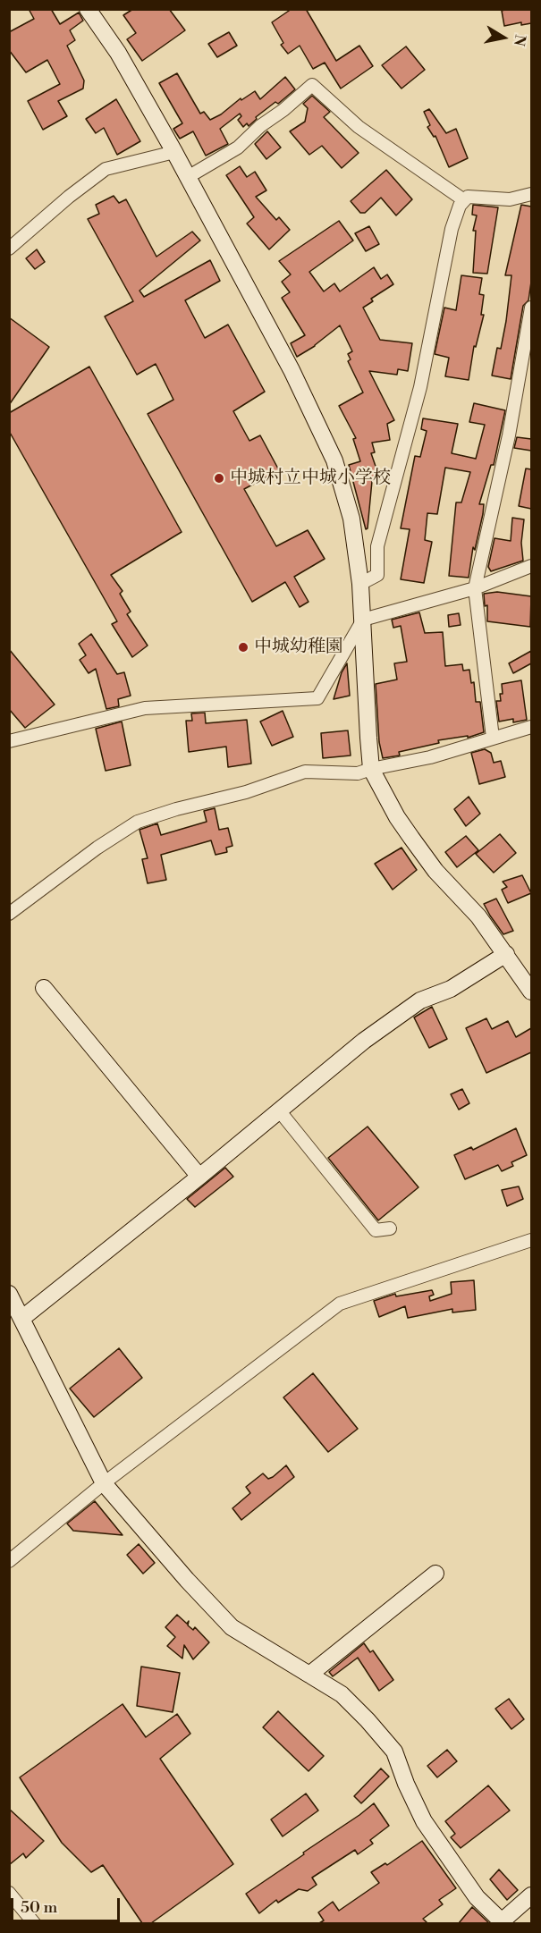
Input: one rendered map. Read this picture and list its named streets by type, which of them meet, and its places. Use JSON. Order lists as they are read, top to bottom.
{
  "places": ["中城村立中城小学校", "中城幼稚園"],
  "scale_bar": "50 m",
  "north": "right"
}
